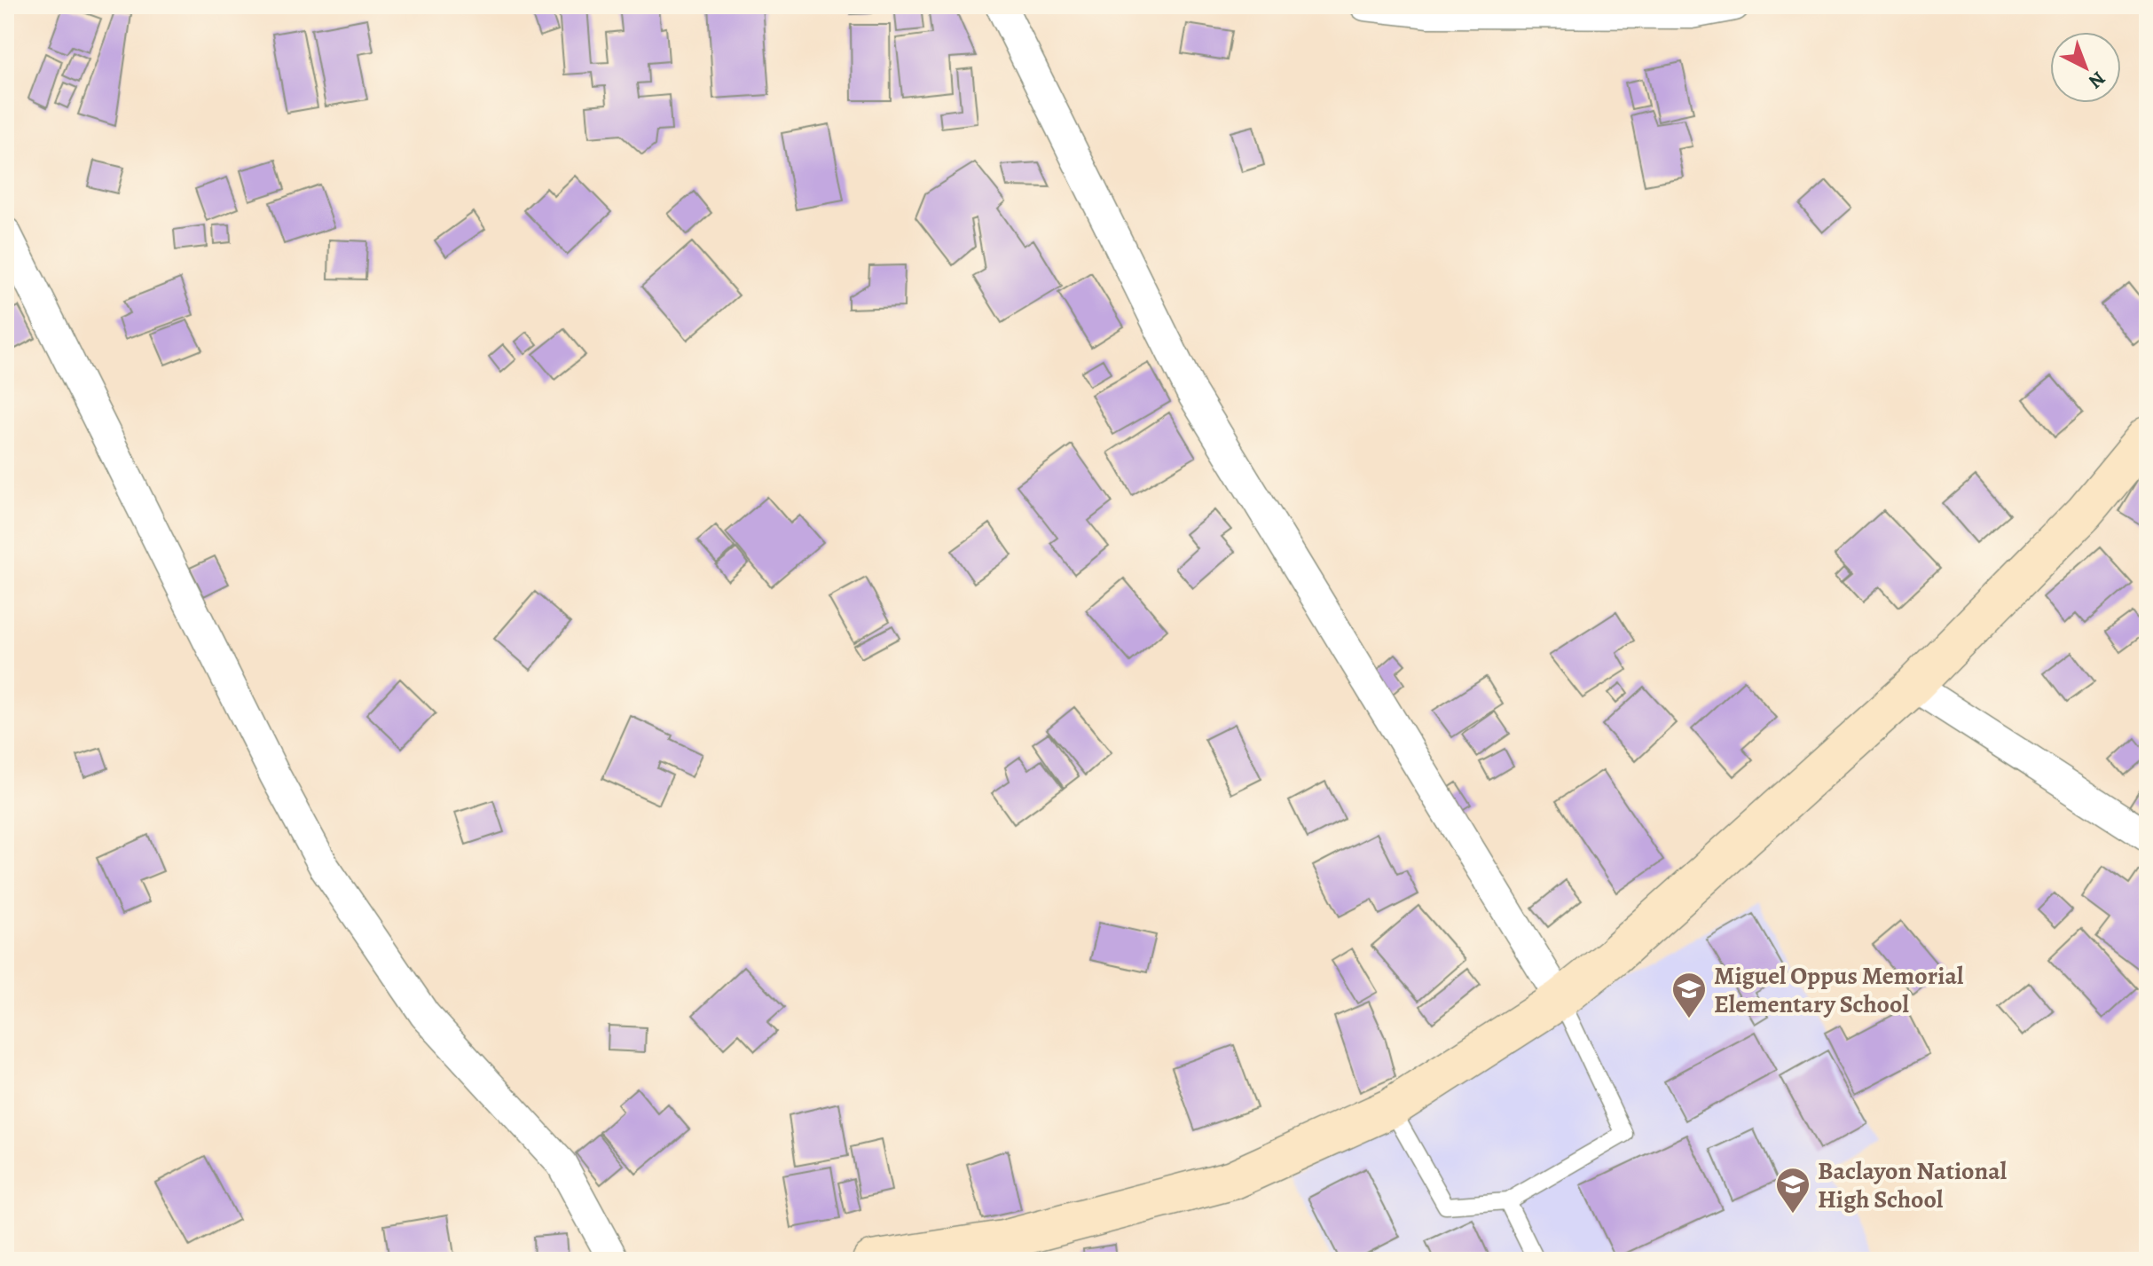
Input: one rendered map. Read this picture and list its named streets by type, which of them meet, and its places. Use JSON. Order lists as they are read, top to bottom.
{
  "places": {
    "school or university": ["Miguel Oppus Memorial Elementary School", "Baclayon National High School"]
  },
  "north": "bottom right"
}
